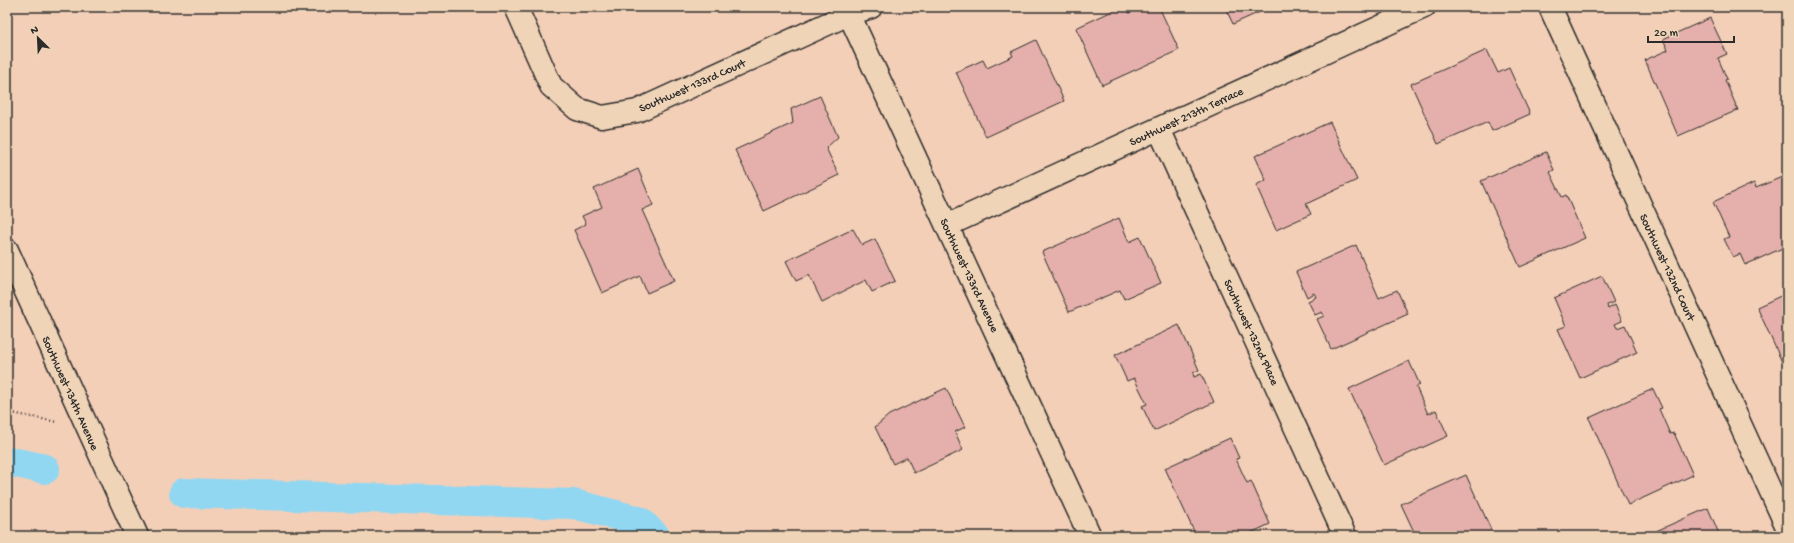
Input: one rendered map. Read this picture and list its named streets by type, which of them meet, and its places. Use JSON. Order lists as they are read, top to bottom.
{
  "streets": {
    "street": [
      "Southwest 133rd Court",
      "Southwest 213th Terrace",
      "Southwest 132nd Court",
      "Southwest 133rd Avenue",
      "Southwest 132nd Place",
      "Southwest 134th Avenue"
    ]
  },
  "crossings": [
    ["Southwest 133rd Court", "Southwest 133rd Avenue"],
    ["Southwest 213th Terrace", "Southwest 133rd Avenue"],
    ["Southwest 213th Terrace", "Southwest 132nd Place"]
  ],
  "scale_bar": "20 m",
  "north": "top left"
}
